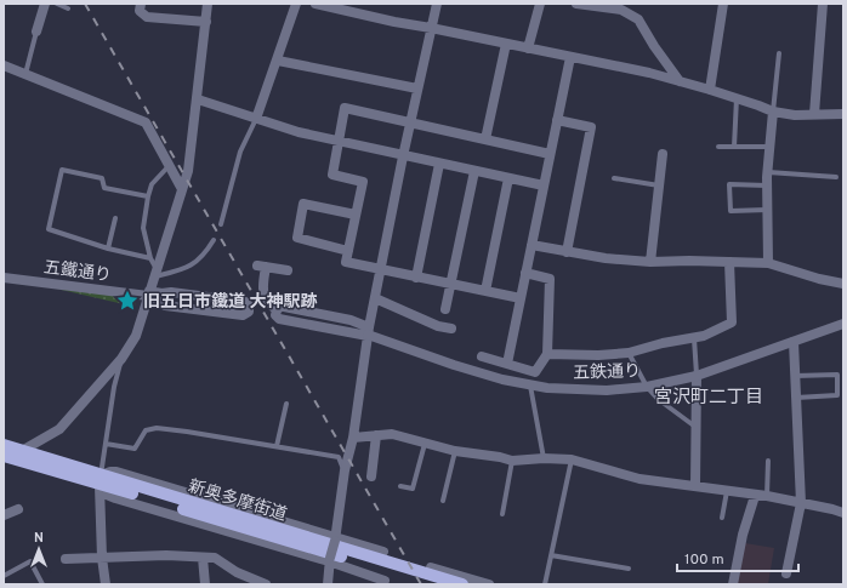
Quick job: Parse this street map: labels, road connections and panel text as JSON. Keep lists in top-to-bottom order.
{
  "streets": {
    "main road": ["新奥多摩街道"],
    "street": ["五鐵通り", "五鉄通り"]
  },
  "districts": ["宮沢町二丁目"],
  "places": {
    "place": ["旧五日市鐵道 大神駅跡"]
  },
  "scale_bar": "100 m",
  "north": "top"
}
